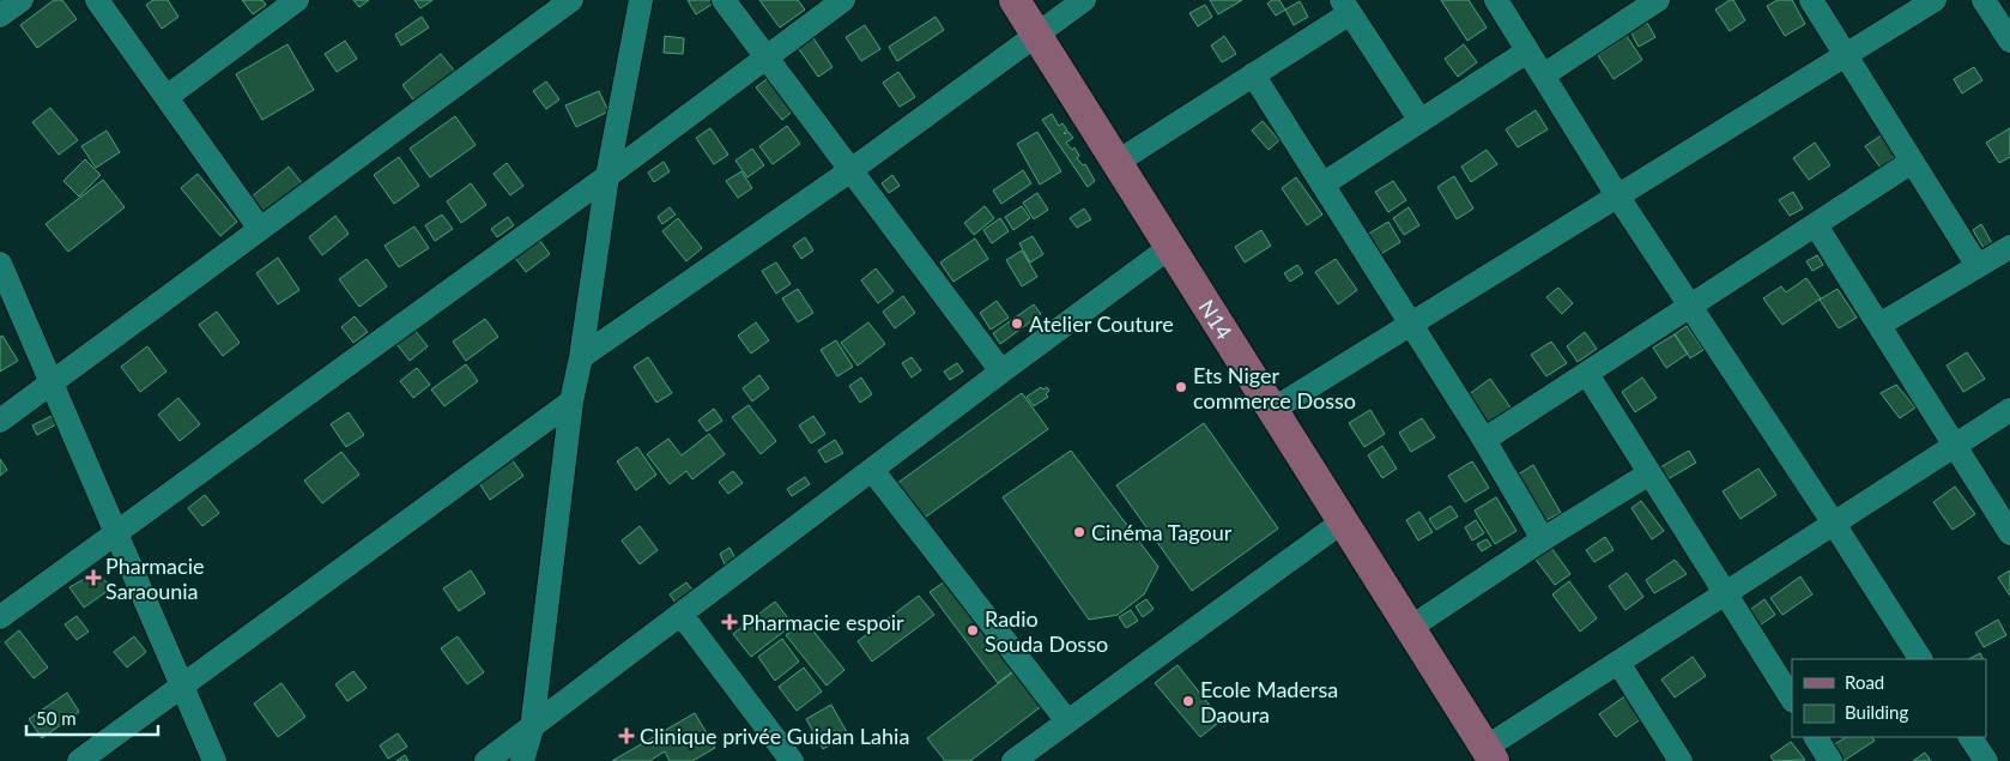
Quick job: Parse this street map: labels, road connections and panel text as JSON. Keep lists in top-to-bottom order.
{
  "streets": {
    "main road": ["N14"]
  },
  "places": {
    "other": [
      "Atelier Couture",
      "Ets Niger commerce Dosso",
      "Cinéma Tagour",
      "Radio Souda Dosso",
      "Ecole Madersa Daoura"
    ],
    "health": ["Pharmacie Saraounia", "Pharmacie espoir", "Clinique privée Guidan Lahia"]
  },
  "legend": ["Road", "Building"],
  "scale_bar": "50 m"
}
